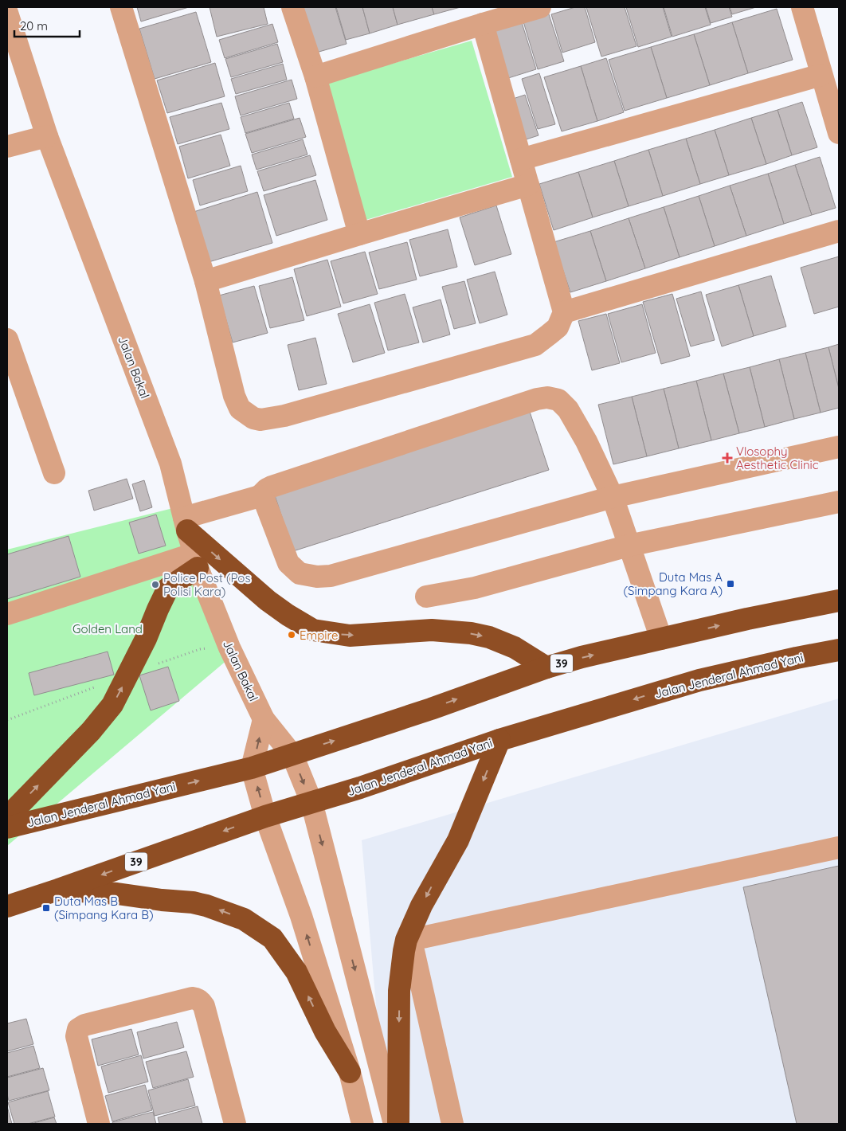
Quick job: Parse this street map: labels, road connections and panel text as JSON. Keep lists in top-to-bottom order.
{
  "streets": {
    "highway": ["39", "Jalan Jenderal Ahmad Yani"],
    "street": ["Jalan Bakal"]
  },
  "crossings": [
    ["Jalan Bakal", "Jalan Jenderal Ahmad Yani"]
  ],
  "parks": ["Golden Land"],
  "places": {
    "health": ["Vlosophy Aesthetic Clinic"],
    "transit": ["Duta Mas A (Simpang Kara A)", "Duta Mas B (Simpang Kara B)"],
    "other": ["Police Post (Pos Polisi Kara)", "Empire"]
  },
  "scale_bar": "20 m"
}
